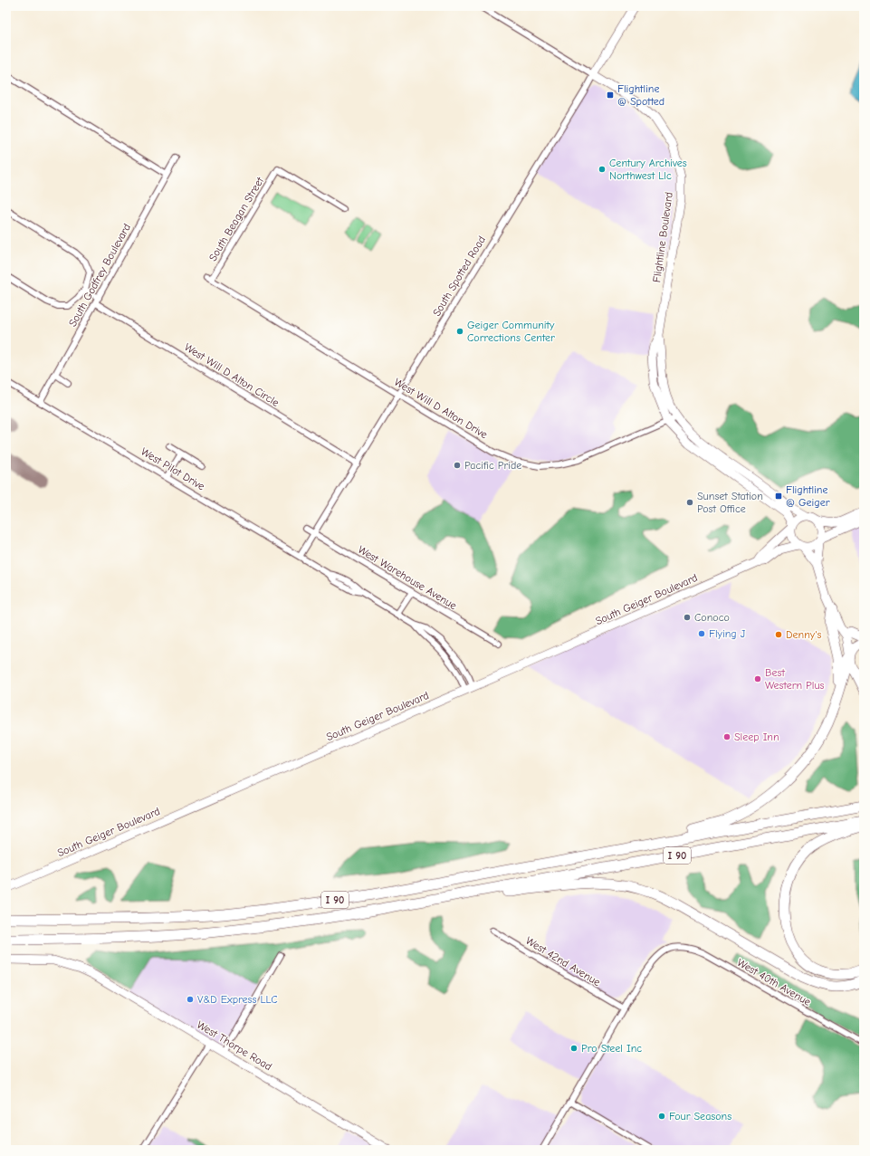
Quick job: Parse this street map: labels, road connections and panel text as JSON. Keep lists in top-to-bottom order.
{
  "streets": {
    "highway": ["I 90"],
    "street": [
      "South Beagan Street",
      "Flightline Boulevard",
      "South Godfrey Boulevard",
      "South Spotted Road",
      "West Will D Alton Circle",
      "West Will D Alton Drive",
      "West Pilot Drive",
      "West Warehouse Avenue",
      "South Geiger Boulevard",
      "West 42nd Avenue",
      "West 40th Avenue",
      "West Thorpe Road"
    ]
  },
  "crossings": [
    ["South Beagan Street", "West Will D Alton Drive"],
    ["Flightline Boulevard", "South Spotted Road"],
    ["Flightline Boulevard", "West Will D Alton Drive"],
    ["Flightline Boulevard", "South Geiger Boulevard"],
    ["South Godfrey Boulevard", "West Will D Alton Circle"],
    ["South Godfrey Boulevard", "West Pilot Drive"],
    ["South Spotted Road", "West Will D Alton Circle"],
    ["South Spotted Road", "West Will D Alton Drive"],
    ["South Spotted Road", "West Pilot Drive"],
    ["South Spotted Road", "West Warehouse Avenue"],
    ["West Pilot Drive", "South Geiger Boulevard"],
    ["West 42nd Avenue", "West 40th Avenue"]
  ],
  "places": {
    "transit": ["Flightline @ Spotted", "Flightline @ Geiger"],
    "other": [
      "Century Archives Northwest Llc",
      "Geiger Community Corrections Center",
      "Pacific Pride",
      "Sunset Station Post Office",
      "Conoco",
      "Flying J",
      "Denny's",
      "Best Western Plus",
      "Sleep Inn",
      "V&D Express LLC",
      "Pro Steel Inc",
      "Four Seasons"
    ]
  }
}
